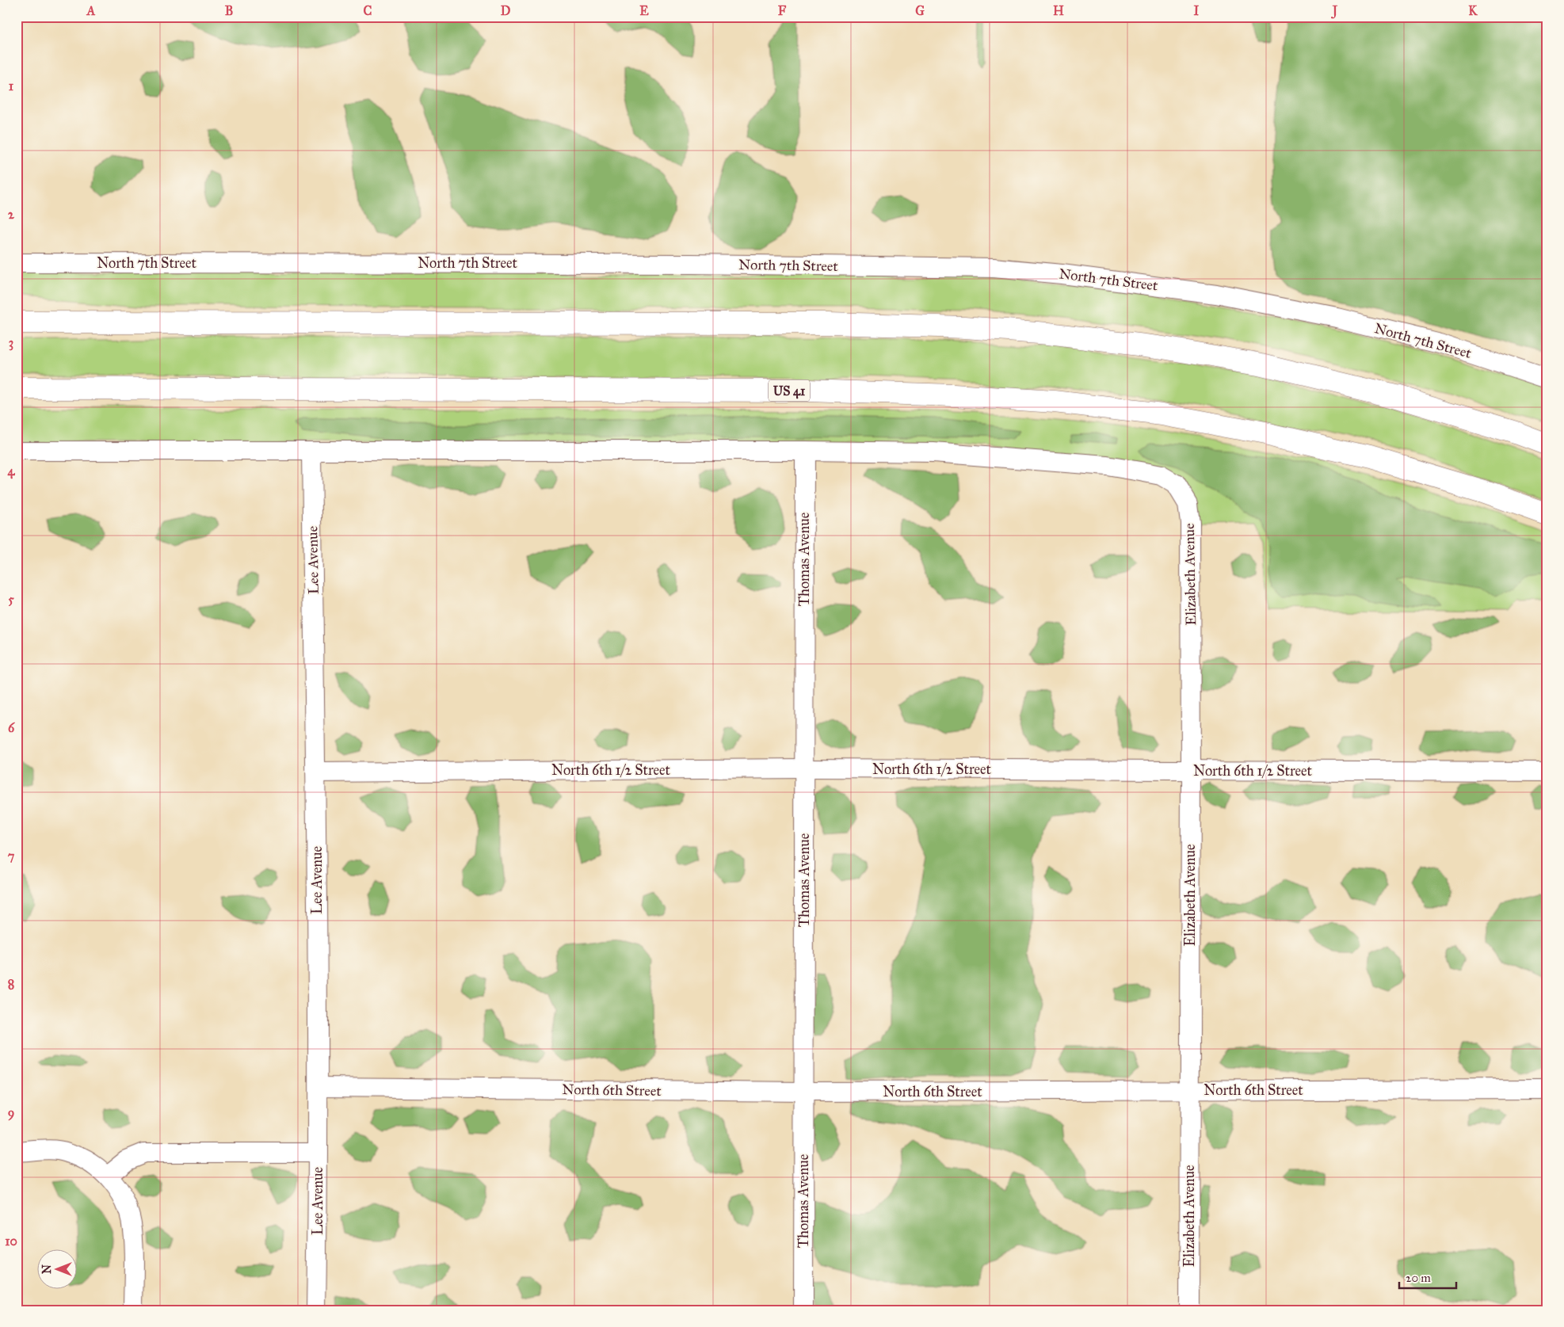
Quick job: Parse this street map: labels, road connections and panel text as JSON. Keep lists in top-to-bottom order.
{
  "streets": {
    "main road": ["US 41"],
    "street": [
      "North 7th Street",
      "Thomas Avenue",
      "Lee Avenue",
      "Elizabeth Avenue",
      "North 6th 1/2 Street",
      "North 6th Street"
    ]
  },
  "crossings": [
    ["Thomas Avenue", "Elizabeth Avenue"],
    ["Thomas Avenue", "North 6th 1/2 Street"],
    ["Thomas Avenue", "North 6th Street"],
    ["Lee Avenue", "North 6th 1/2 Street"],
    ["Lee Avenue", "North 6th Street"],
    ["Elizabeth Avenue", "North 6th 1/2 Street"],
    ["Elizabeth Avenue", "North 6th Street"]
  ],
  "scale_bar": "20 m",
  "north": "left",
  "grid": {
    "columns": [
      "A",
      "B",
      "C",
      "D",
      "E",
      "F",
      "G",
      "H",
      "I",
      "J",
      "K"
    ],
    "rows": [
      "1",
      "2",
      "3",
      "4",
      "5",
      "6",
      "7",
      "8",
      "9",
      "10"
    ]
  }
}
